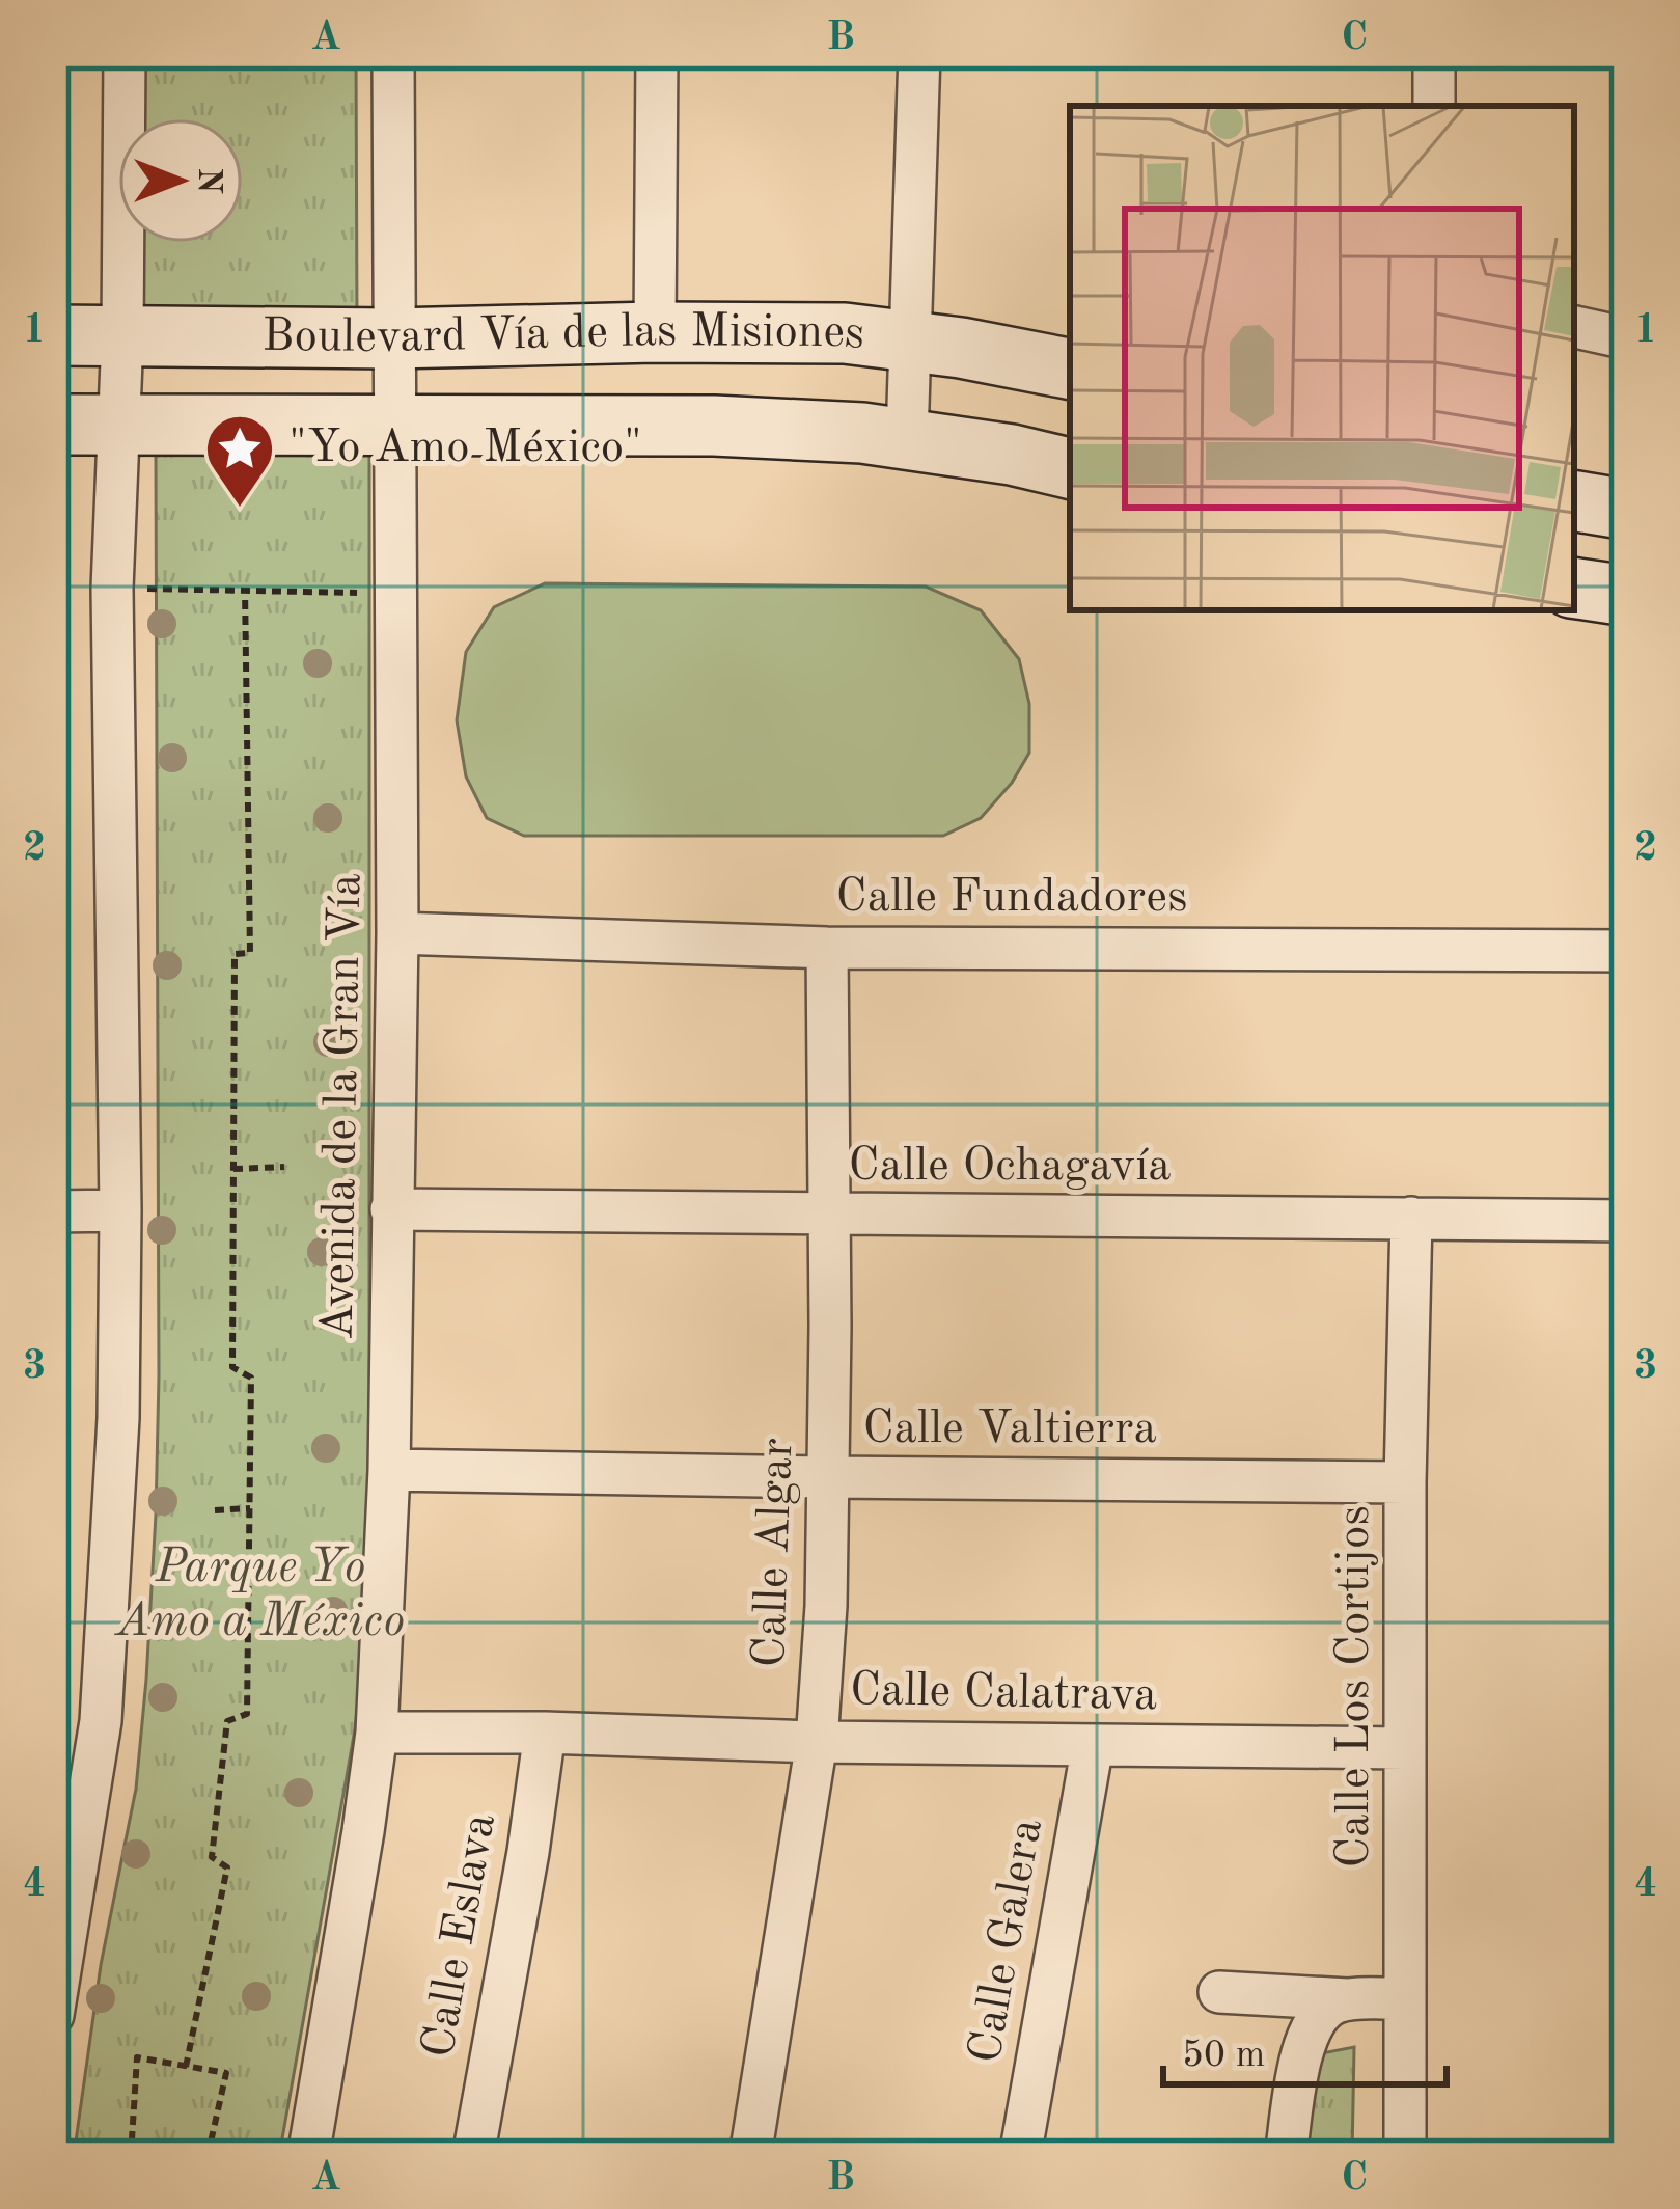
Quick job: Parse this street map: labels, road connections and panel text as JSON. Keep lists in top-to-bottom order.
{
  "streets": {
    "street": [
      "Boulevard Vía de las Misiones",
      "Calle Fundadores",
      "Avenida de la Gran Vía",
      "Calle Ochagavía",
      "Calle Valtierra",
      "Calle Algar",
      "Calle Los Cortijos",
      "Calle Calatrava",
      "Calle Eslava",
      "Calle Galera"
    ]
  },
  "crossings": [
    ["Boulevard Vía de las Misiones", "Avenida de la Gran Vía"],
    ["Calle Fundadores", "Avenida de la Gran Vía"],
    ["Calle Fundadores", "Calle Algar"],
    ["Avenida de la Gran Vía", "Calle Ochagavía"],
    ["Avenida de la Gran Vía", "Calle Valtierra"],
    ["Avenida de la Gran Vía", "Calle Calatrava"],
    ["Calle Ochagavía", "Calle Algar"],
    ["Calle Ochagavía", "Calle Los Cortijos"],
    ["Calle Valtierra", "Calle Algar"],
    ["Calle Valtierra", "Calle Los Cortijos"],
    ["Calle Algar", "Calle Calatrava"],
    ["Calle Los Cortijos", "Calle Calatrava"],
    ["Calle Calatrava", "Calle Eslava"],
    ["Calle Calatrava", "Calle Galera"]
  ],
  "parks": ["Parque Yo Amo a México"],
  "places": {
    "place": ["\"Yo Amo México\""]
  },
  "scale_bar": "50 m",
  "north": "right",
  "grid": {
    "columns": ["A", "B", "C"],
    "rows": [
      "1",
      "2",
      "3",
      "4"
    ]
  }
}
